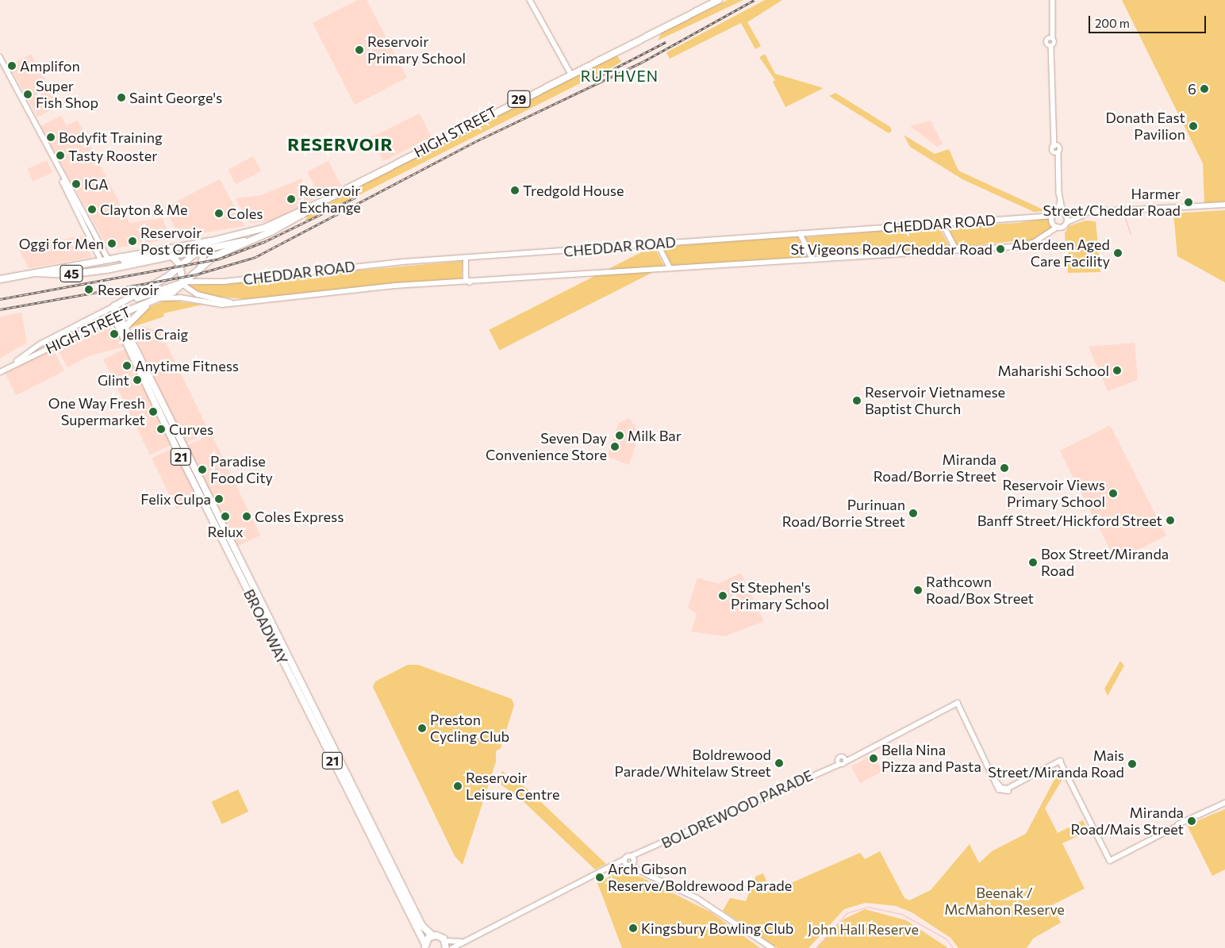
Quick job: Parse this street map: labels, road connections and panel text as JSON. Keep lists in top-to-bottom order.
{
  "streets": {
    "main road": [
      "29",
      "HIGH STREET",
      "CHEDDAR ROAD",
      "45",
      "21",
      "BROADWAY"
    ],
    "street": ["BOLDREWOOD PARADE"]
  },
  "crossings": [
    ["HIGH STREET", "CHEDDAR ROAD"],
    ["HIGH STREET", "45"],
    ["HIGH STREET", "BROADWAY"],
    ["21", "BROADWAY"]
  ],
  "districts": ["RUTHVEN", "RESERVOIR"],
  "parks": ["Beenak / McMahon Reserve", "John Hall Reserve"],
  "places": [
    "Reservoir Primary School",
    "Amplifon",
    "6",
    "Super Fish Shop",
    "Saint George's",
    "Donath East Pavilion",
    "Bodyfit Training",
    "Tasty Rooster",
    "IGA",
    "Tredgold House",
    "Reservoir Exchange",
    "Harmer Street/Cheddar Road",
    "Clayton & Me",
    "Coles",
    "Reservoir Post Office",
    "Oggi for Men",
    "St Vigeons Road/Cheddar Road",
    "Aberdeen Aged Care Facility",
    "Reservoir",
    "Jellis Craig",
    "Anytime Fitness",
    "Maharishi School",
    "Glint",
    "Reservoir Vietnamese Baptist Church",
    "One Way Fresh Supermarket",
    "Curves",
    "Milk Bar",
    "Seven Day Convenience Store",
    "Miranda Road/Borrie Street",
    "Paradise Food City",
    "Reservoir Views Primary School",
    "Felix Culpa",
    "Purinuan Road/Borrie Street",
    "Relux",
    "Coles Express",
    "Banff Street/Hickford Street",
    "Box Street/Miranda Road",
    "Rathcown Road/Box Street",
    "St Stephen's Primary School",
    "Preston Cycling Club",
    "Bella Nina Pizza and Pasta",
    "Boldrewood Parade/Whitelaw Street",
    "Mais Street/Miranda Road",
    "Reservoir Leisure Centre",
    "Miranda Road/Mais Street",
    "Arch Gibson Reserve/Boldrewood Parade",
    "Kingsbury Bowling Club"
  ],
  "scale_bar": "200 m"
}
